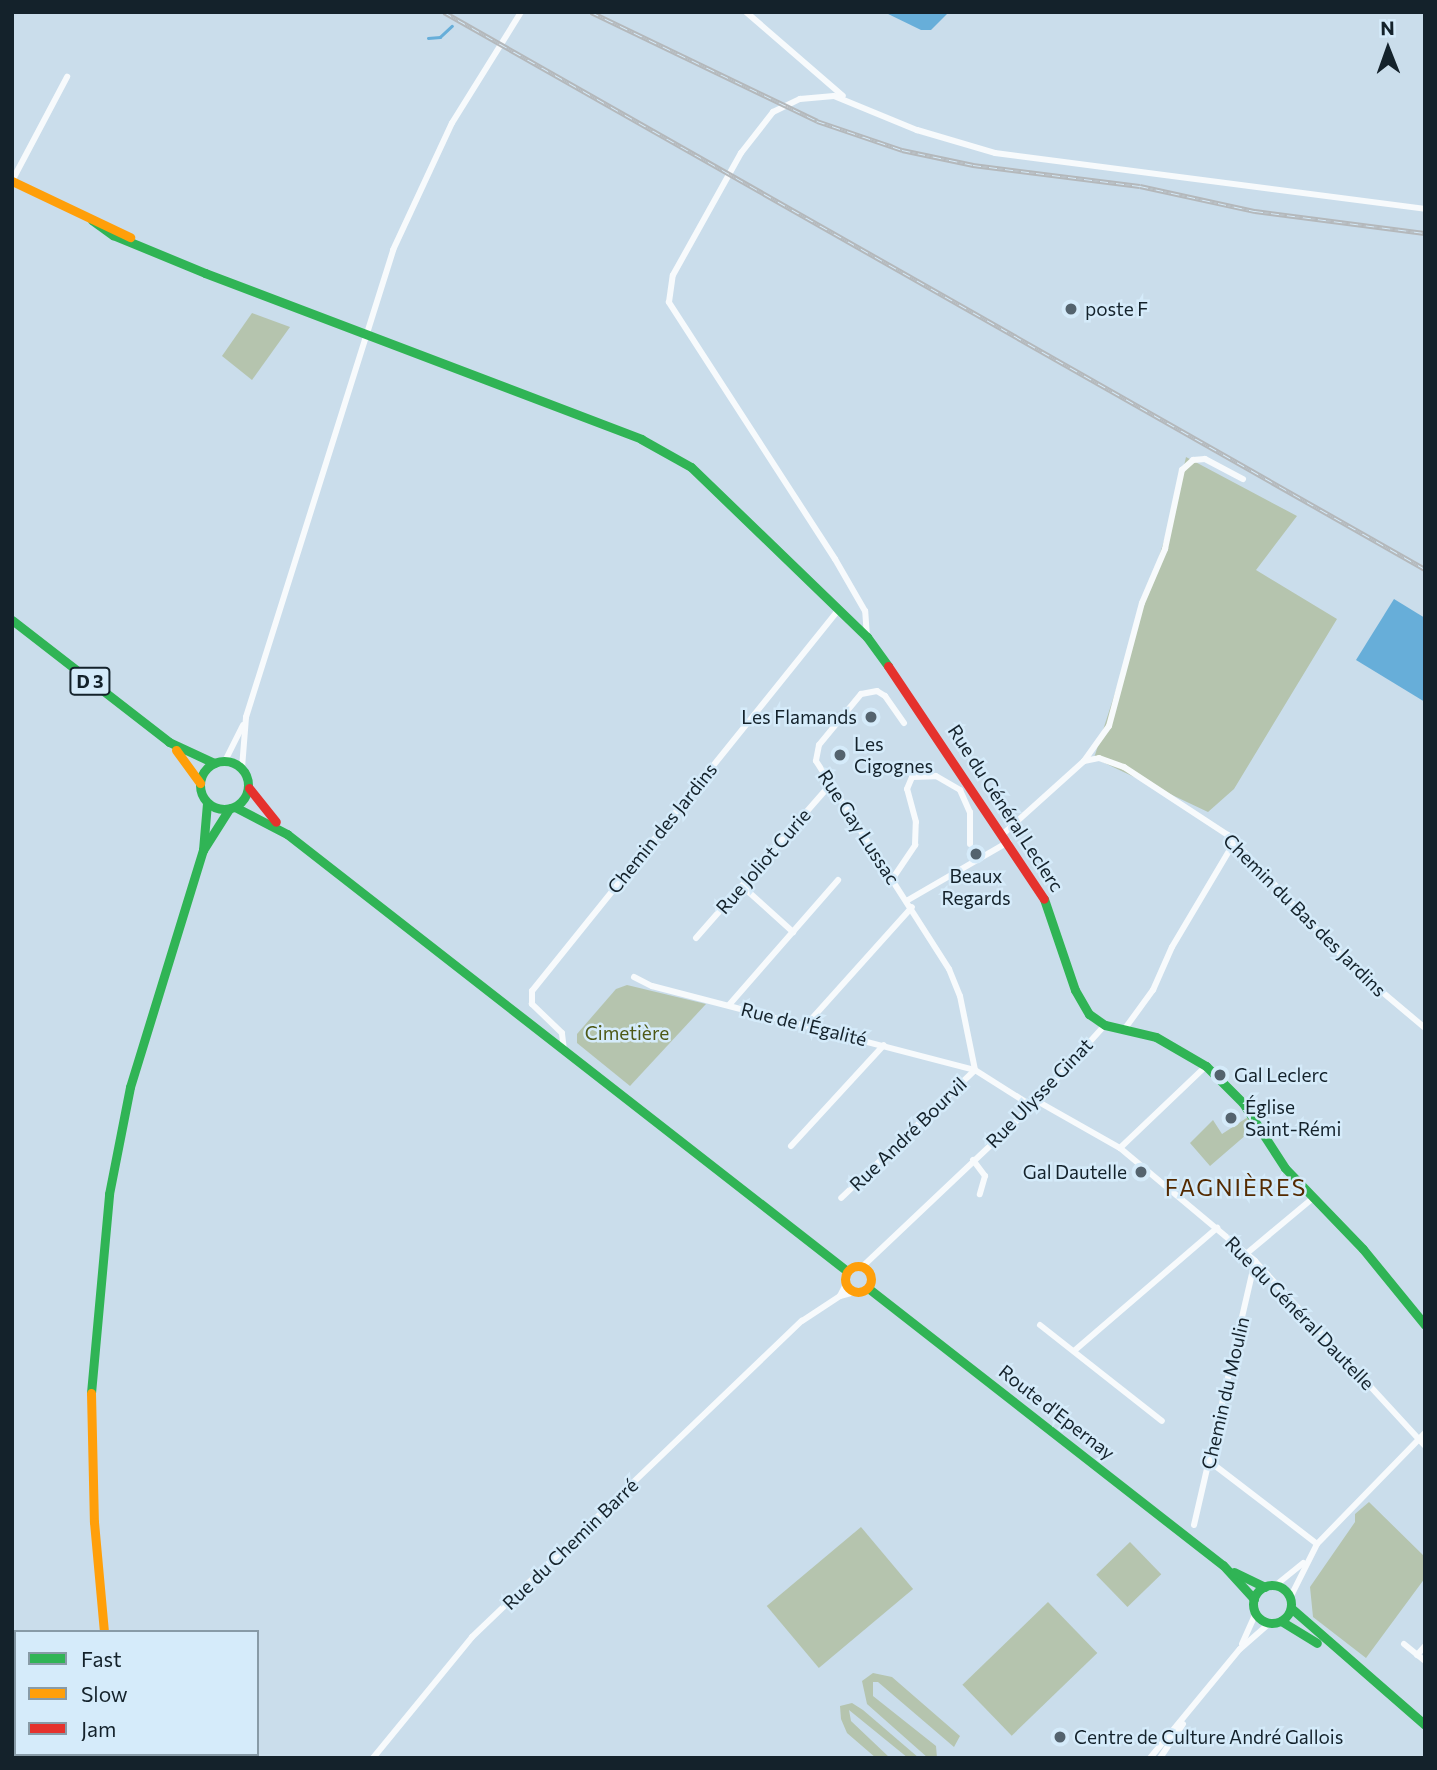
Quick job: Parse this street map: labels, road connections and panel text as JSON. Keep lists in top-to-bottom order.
{
  "streets": {
    "main road": ["D 3", "Rue du Général Leclerc", "Route d'Epernay"],
    "street": [
      "Rue Gay Lussac",
      "Chemin des Jardins",
      "Rue Joliot Curie",
      "Chemin du Bas des Jardins",
      "Rue de l'Égalité",
      "Rue Ulysse Ginat",
      "Rue André Bourvil",
      "Rue du Général Dautelle",
      "Chemin du Moulin",
      "Rue du Chemin Barré"
    ]
  },
  "crossings": [
    ["Rue du Général Leclerc", "Chemin des Jardins"],
    ["Rue du Général Leclerc", "Rue Ulysse Ginat"],
    ["Rue Gay Lussac", "Rue Joliot Curie"],
    ["Rue de l'Égalité", "Rue André Bourvil"],
    ["Rue de l'Égalité", "Rue du Général Dautelle"],
    ["Rue Ulysse Ginat", "Rue du Général Dautelle"],
    ["Rue Ulysse Ginat", "Route d'Epernay"],
    ["Rue André Bourvil", "Rue du Général Dautelle"],
    ["Rue du Général Dautelle", "Chemin du Moulin"]
  ],
  "districts": ["FAGNIÈRES"],
  "parks": ["Cimetière"],
  "places": [
    "poste F",
    "Les Flamands",
    "Les Cigognes",
    "Beaux Regards",
    "Gal Leclerc",
    "Église Saint-Rémi",
    "Gal Dautelle",
    "Centre de Culture André Gallois"
  ],
  "legend": ["Fast", "Slow", "Jam"],
  "north": "top"
}
